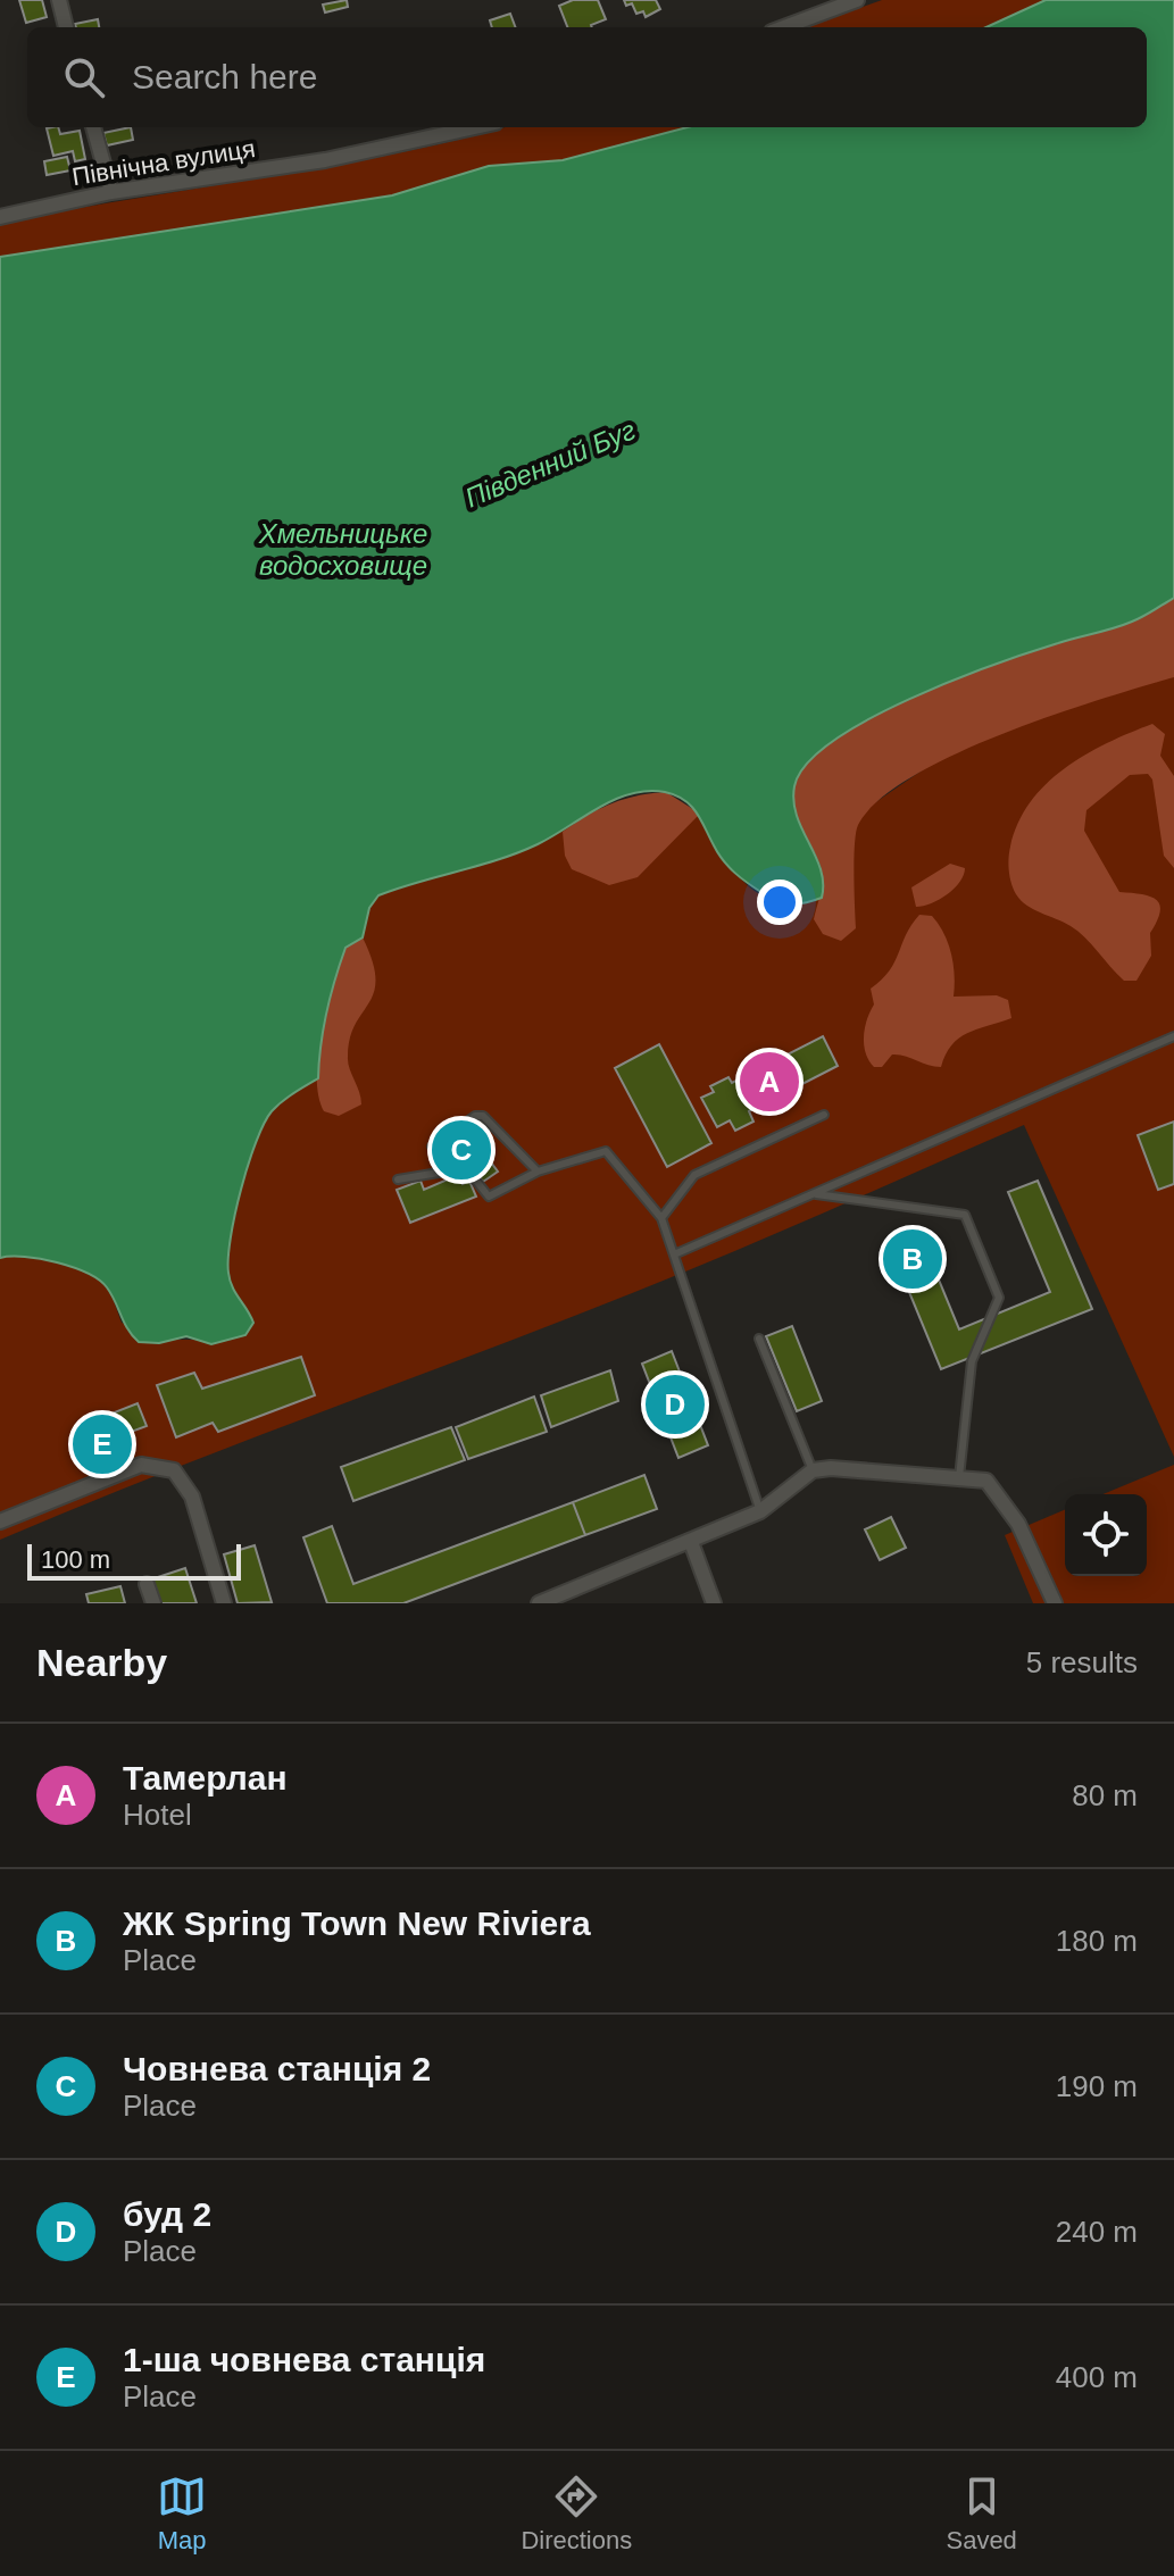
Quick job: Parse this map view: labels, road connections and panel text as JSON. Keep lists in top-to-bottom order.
{
  "streets": {
    "street": ["Північна вулиця"]
  },
  "water": ["Південний Буг", "Хмельницьке водосховище"],
  "scale_bar": "100 m",
  "page": {
    "search": "Search here",
    "pins": [
      "A",
      "C",
      "B",
      "D",
      "E"
    ],
    "scale": "100 m",
    "heading": ["Nearby", "5 results"],
    "list": [
      {
        "mark": "A",
        "name": "Тамерлан",
        "note": "Hotel",
        "value": "80 m"
      },
      {
        "mark": "B",
        "name": "ЖК Spring Town New Riviera",
        "note": "Place",
        "value": "180 m"
      },
      {
        "mark": "C",
        "name": "Човнева станція 2",
        "note": "Place",
        "value": "190 m"
      },
      {
        "mark": "D",
        "name": "буд 2",
        "note": "Place",
        "value": "240 m"
      },
      {
        "mark": "E",
        "name": "1-ша човнева станція",
        "note": "Place",
        "value": "400 m"
      }
    ],
    "nav": ["Map", "Directions", "Saved"]
  }
}
